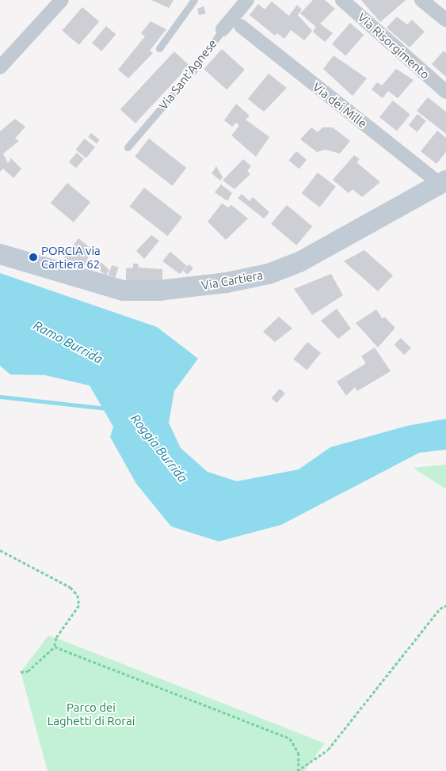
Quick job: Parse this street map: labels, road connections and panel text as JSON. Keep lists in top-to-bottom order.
{
  "streets": {
    "main road": ["Via Cartiera"],
    "street": ["Via Risorgimento", "Via Sant'Agnese", "Via dei Mille"]
  },
  "crossings": [
    ["Via dei Mille", "Via Cartiera"]
  ],
  "water": ["Ramo Burrida", "Roggia Burrida"],
  "parks": ["Parco dei Laghetti di Rorai"],
  "places": ["PORCIA via Cartiera 62"]
}
